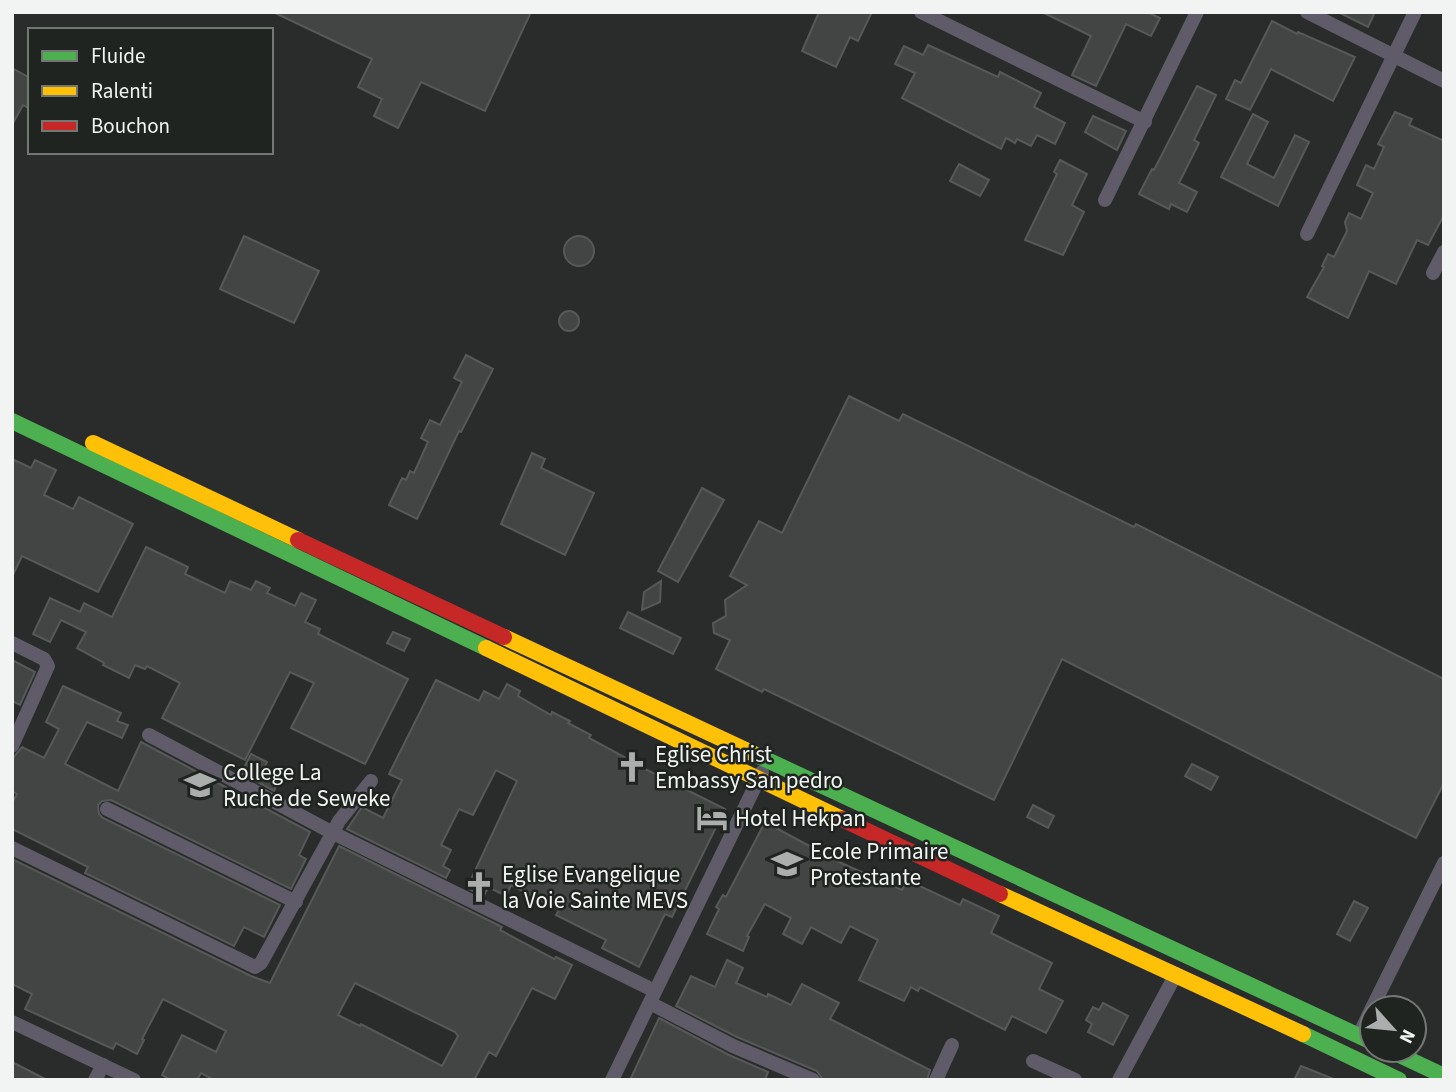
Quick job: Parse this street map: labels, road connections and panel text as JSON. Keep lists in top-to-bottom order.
{
  "places": {
    "church": ["Eglise Christ Embassy San pedro", "Eglise Evangelique la Voie Sainte MEVS"],
    "school or university": ["College La Ruche de Seweke", "Ecole Primaire Protestante"],
    "hotel": ["Hotel Hekpan"]
  },
  "legend": ["Fluide", "Ralenti", "Bouchon"],
  "north": "bottom right"
}
